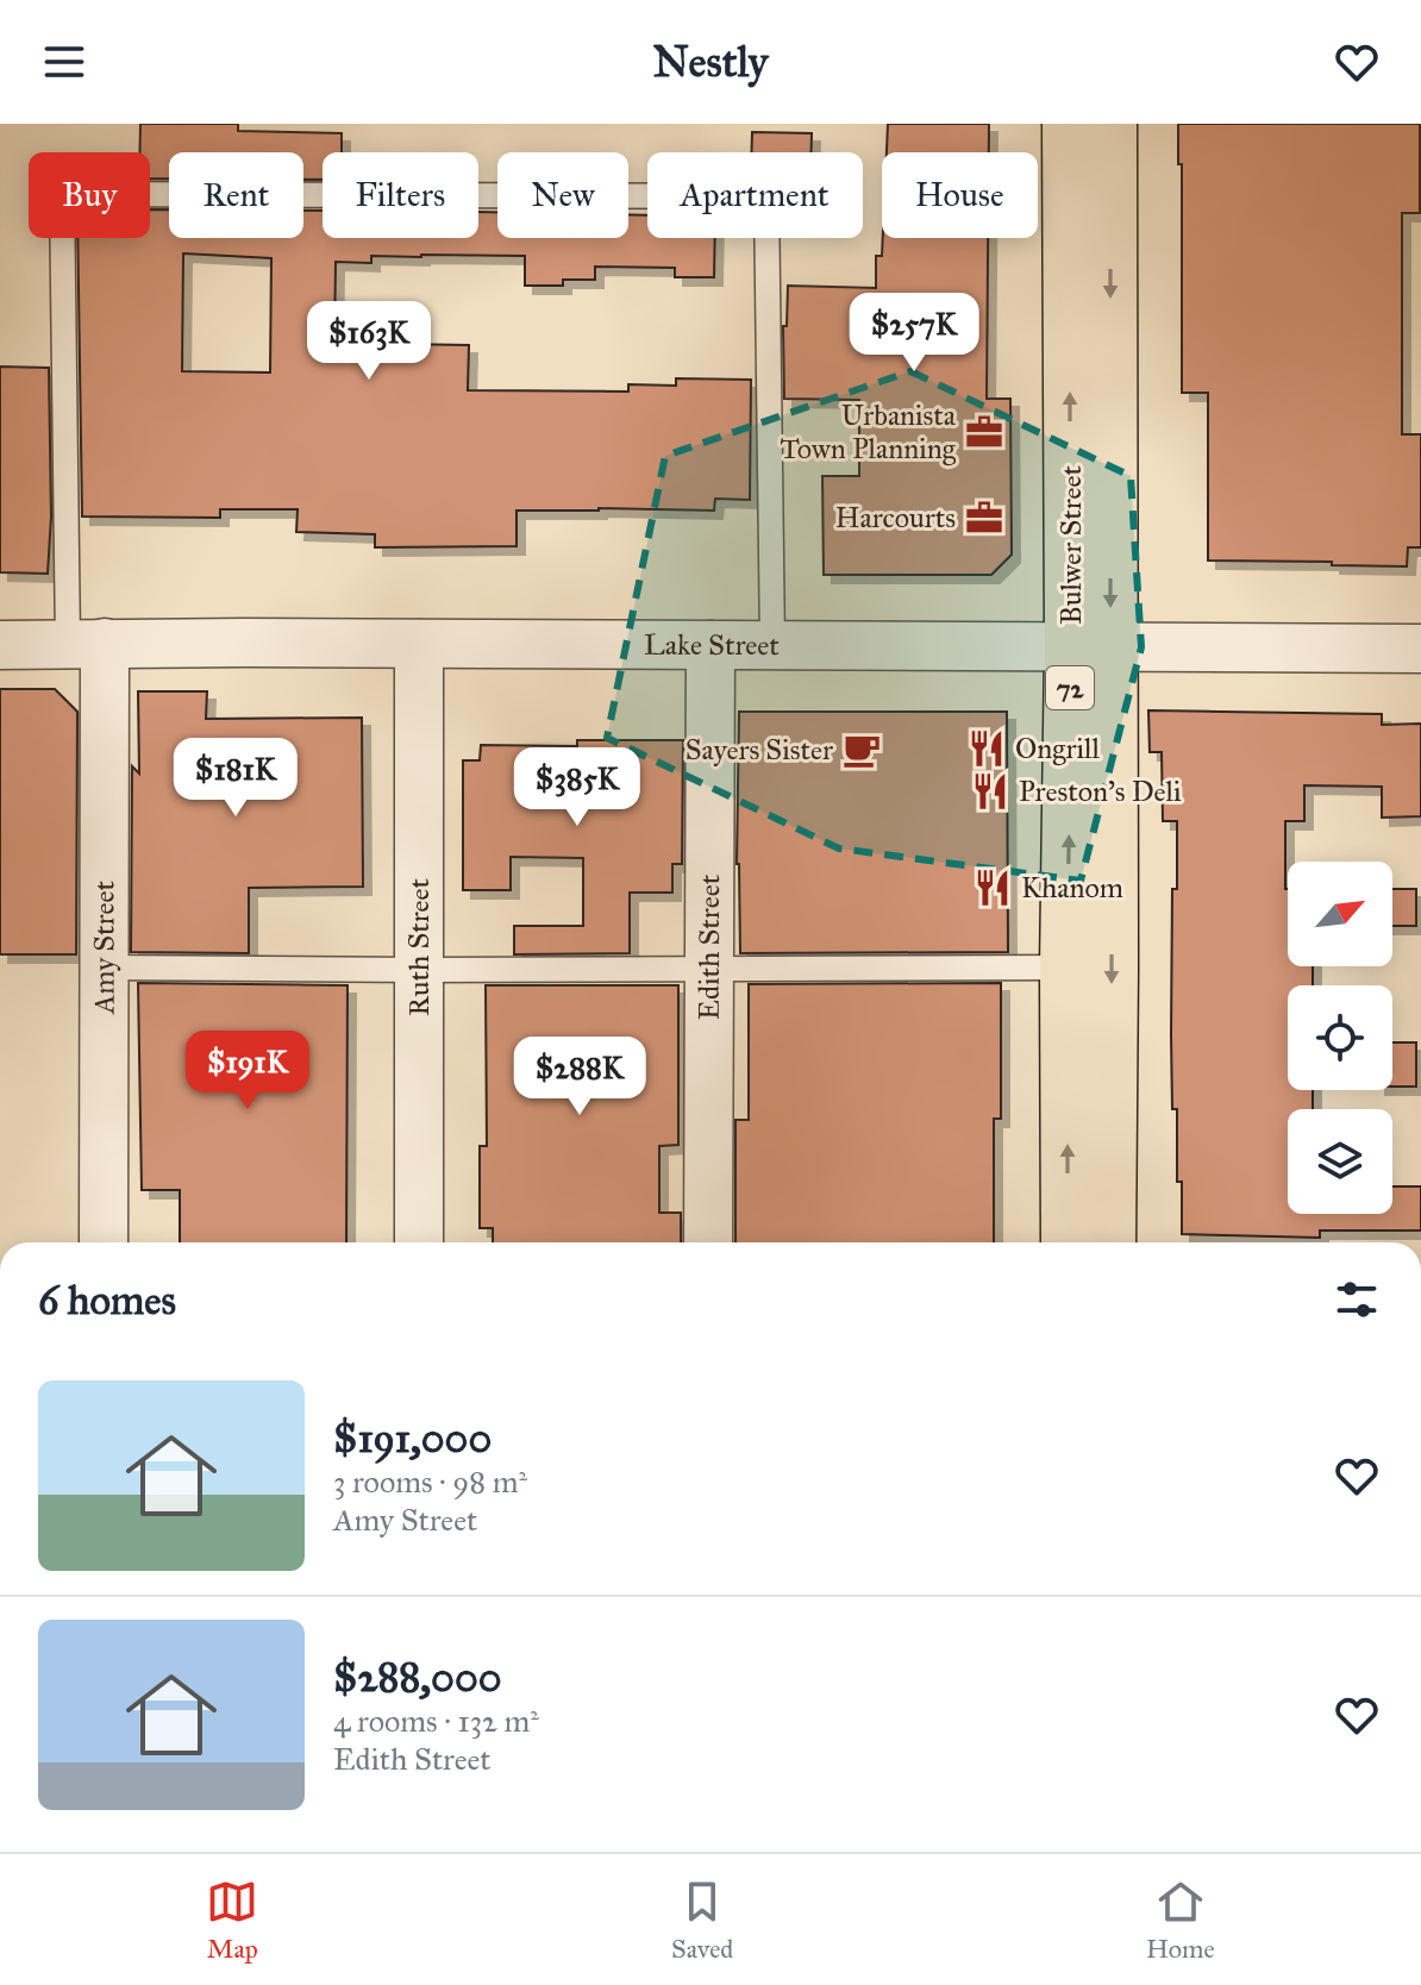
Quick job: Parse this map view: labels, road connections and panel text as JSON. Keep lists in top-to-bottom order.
{
  "streets": {
    "main road": ["Bulwer Street", "72"],
    "street": [
      "Lake Street",
      "Amy Street",
      "Ruth Street",
      "Edith Street"
    ]
  },
  "crossings": [
    ["Bulwer Street", "Lake Street"],
    ["Lake Street", "Amy Street"],
    ["Lake Street", "Ruth Street"],
    ["Lake Street", "Edith Street"]
  ],
  "places": {
    "office": ["Urbanista Town Planning", "Harcourts"],
    "restaurant": ["Ongrill", "Preston's Deli", "Khanom"],
    "cafe": ["Sayers Sister"]
  },
  "north": "top right",
  "page": {
    "header": "Nestly",
    "chip": [
      "Buy",
      "Rent",
      "Filters",
      "New",
      "Apartment",
      "House"
    ],
    "price": [
      "$257K",
      "$163K",
      "$181K",
      "$385K",
      "$191K",
      "$288K"
    ],
    "heading": "6 homes",
    "list": [
      {
        "name": "$191,000",
        "note": "3 rooms · 98 m² · Amy Street"
      },
      {
        "name": "$288,000",
        "note": "4 rooms · 132 m² · Edith Street"
      }
    ],
    "tabs": ["Map", "Saved", "Home"]
  }
}
